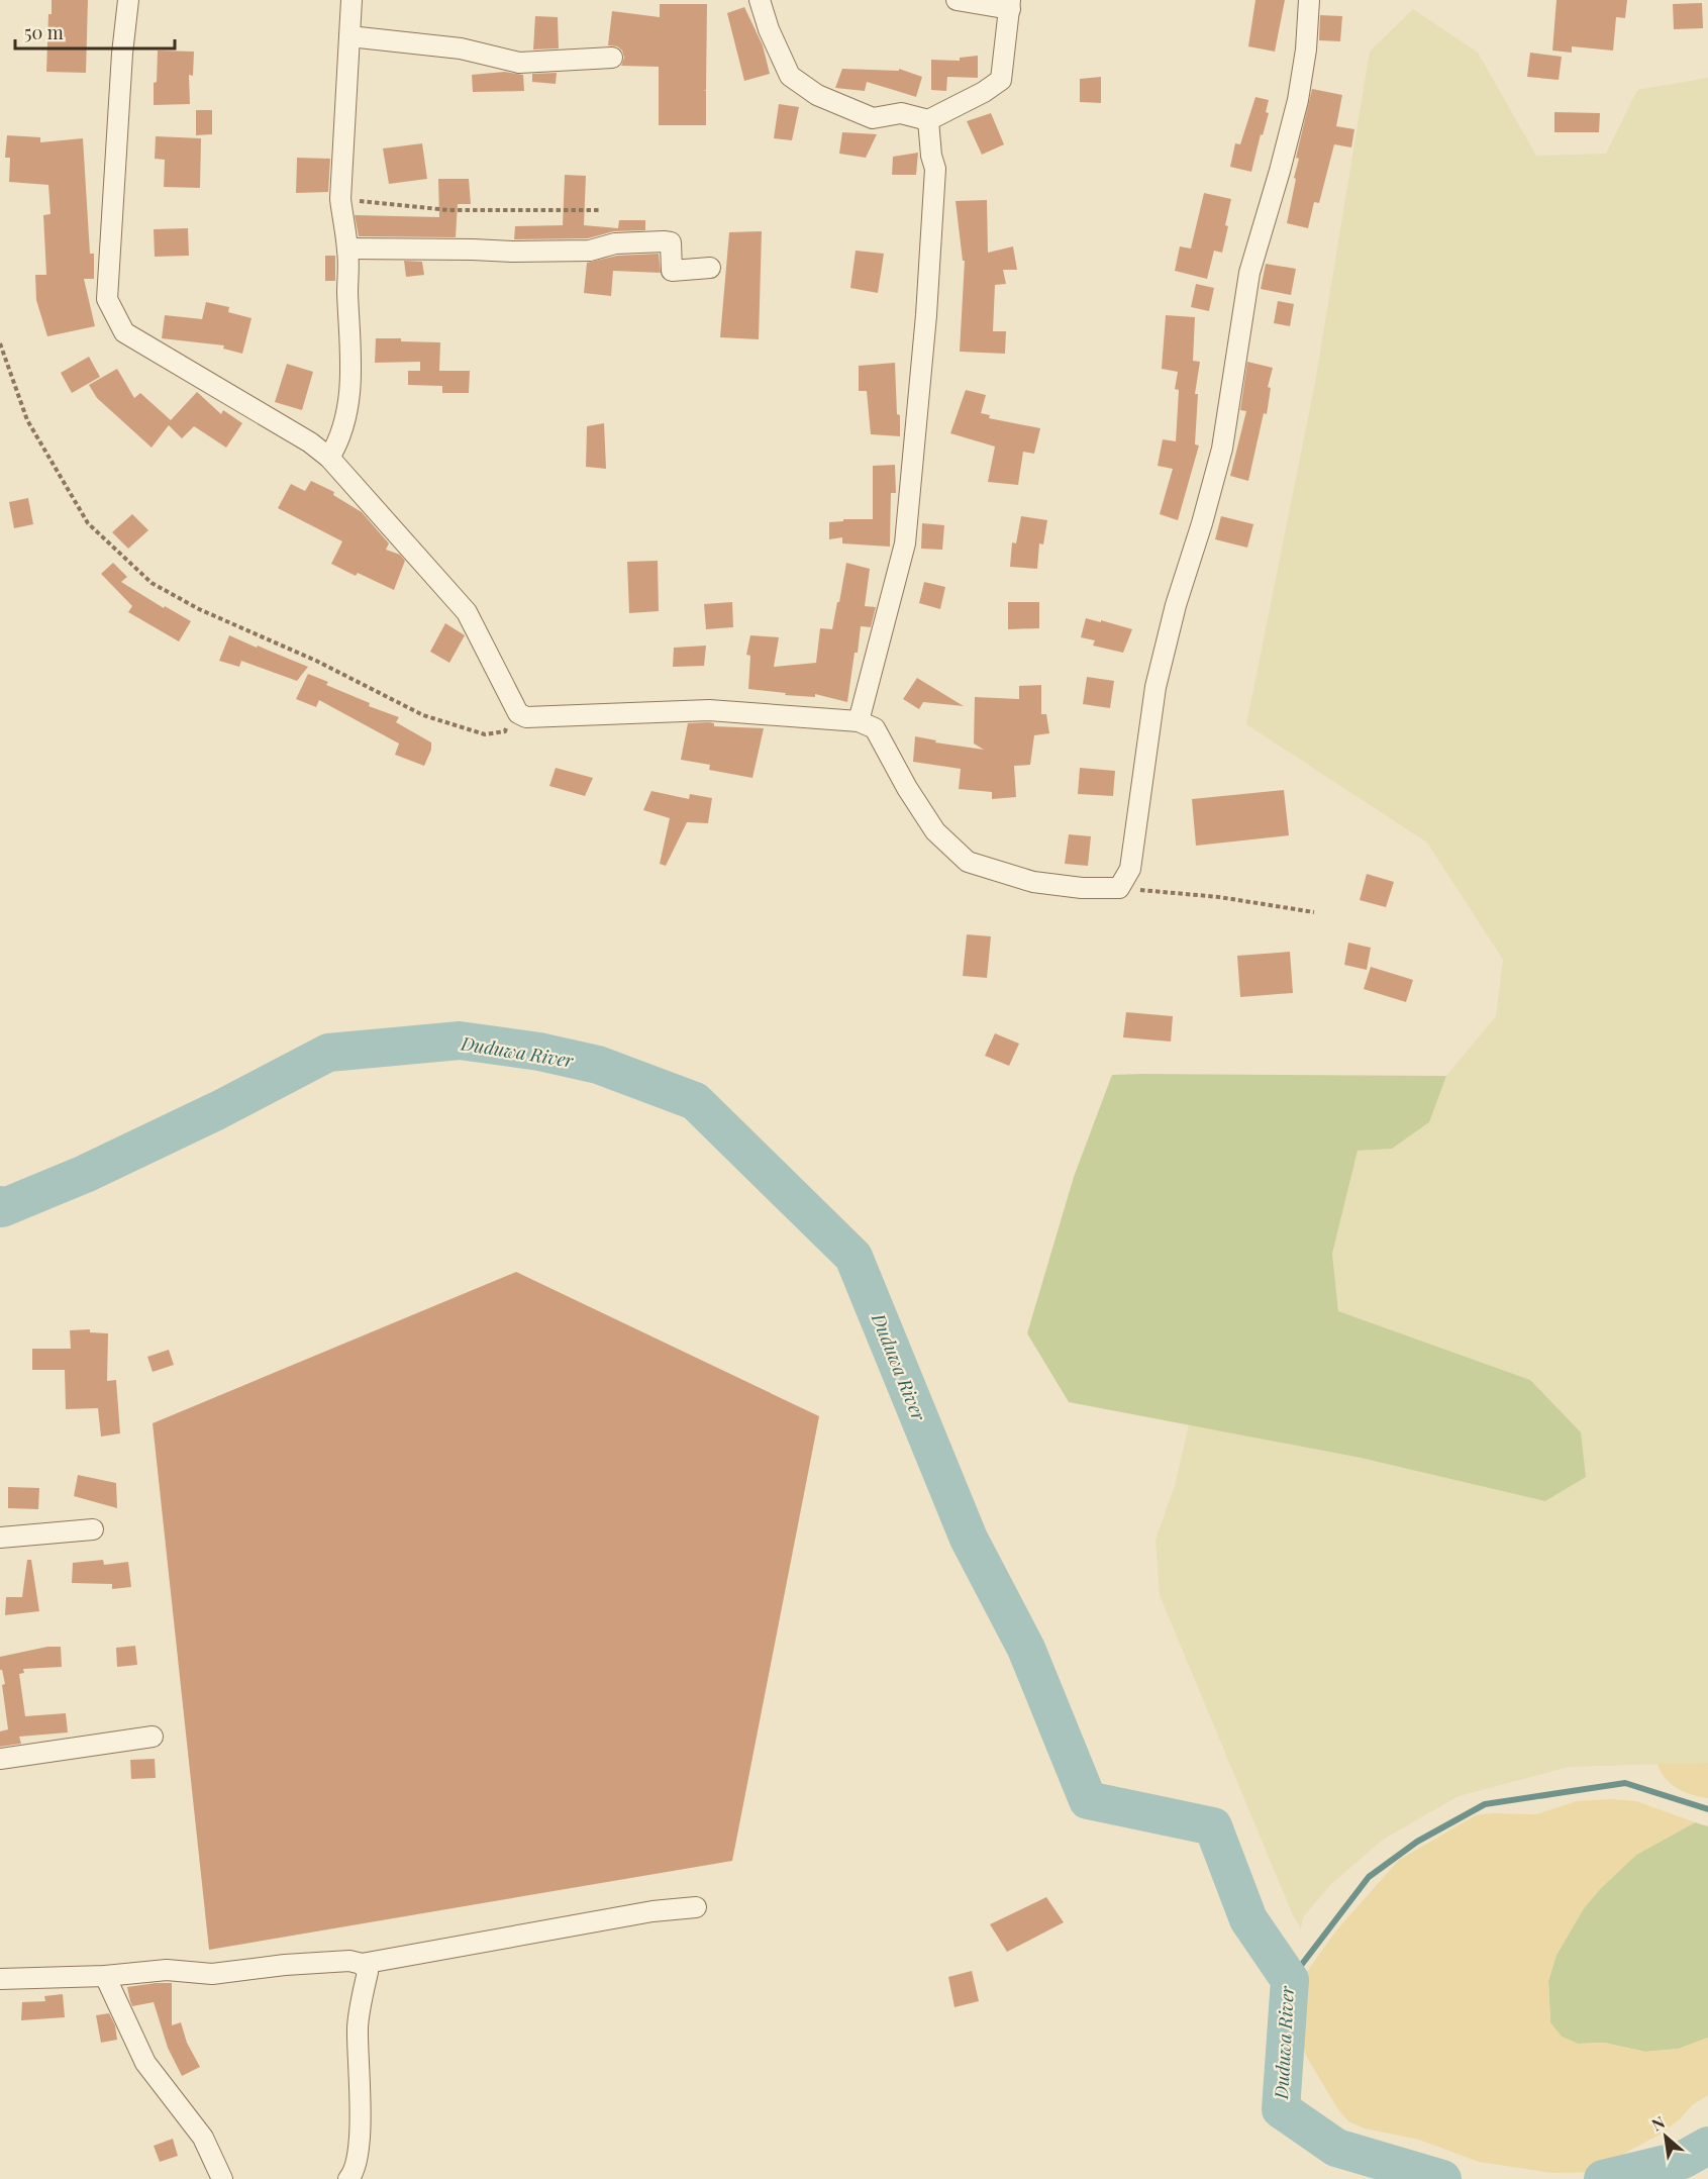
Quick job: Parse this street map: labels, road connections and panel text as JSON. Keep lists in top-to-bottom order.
{
  "water": ["Duduwa River"],
  "scale_bar": "50 m",
  "north": "top left"
}
